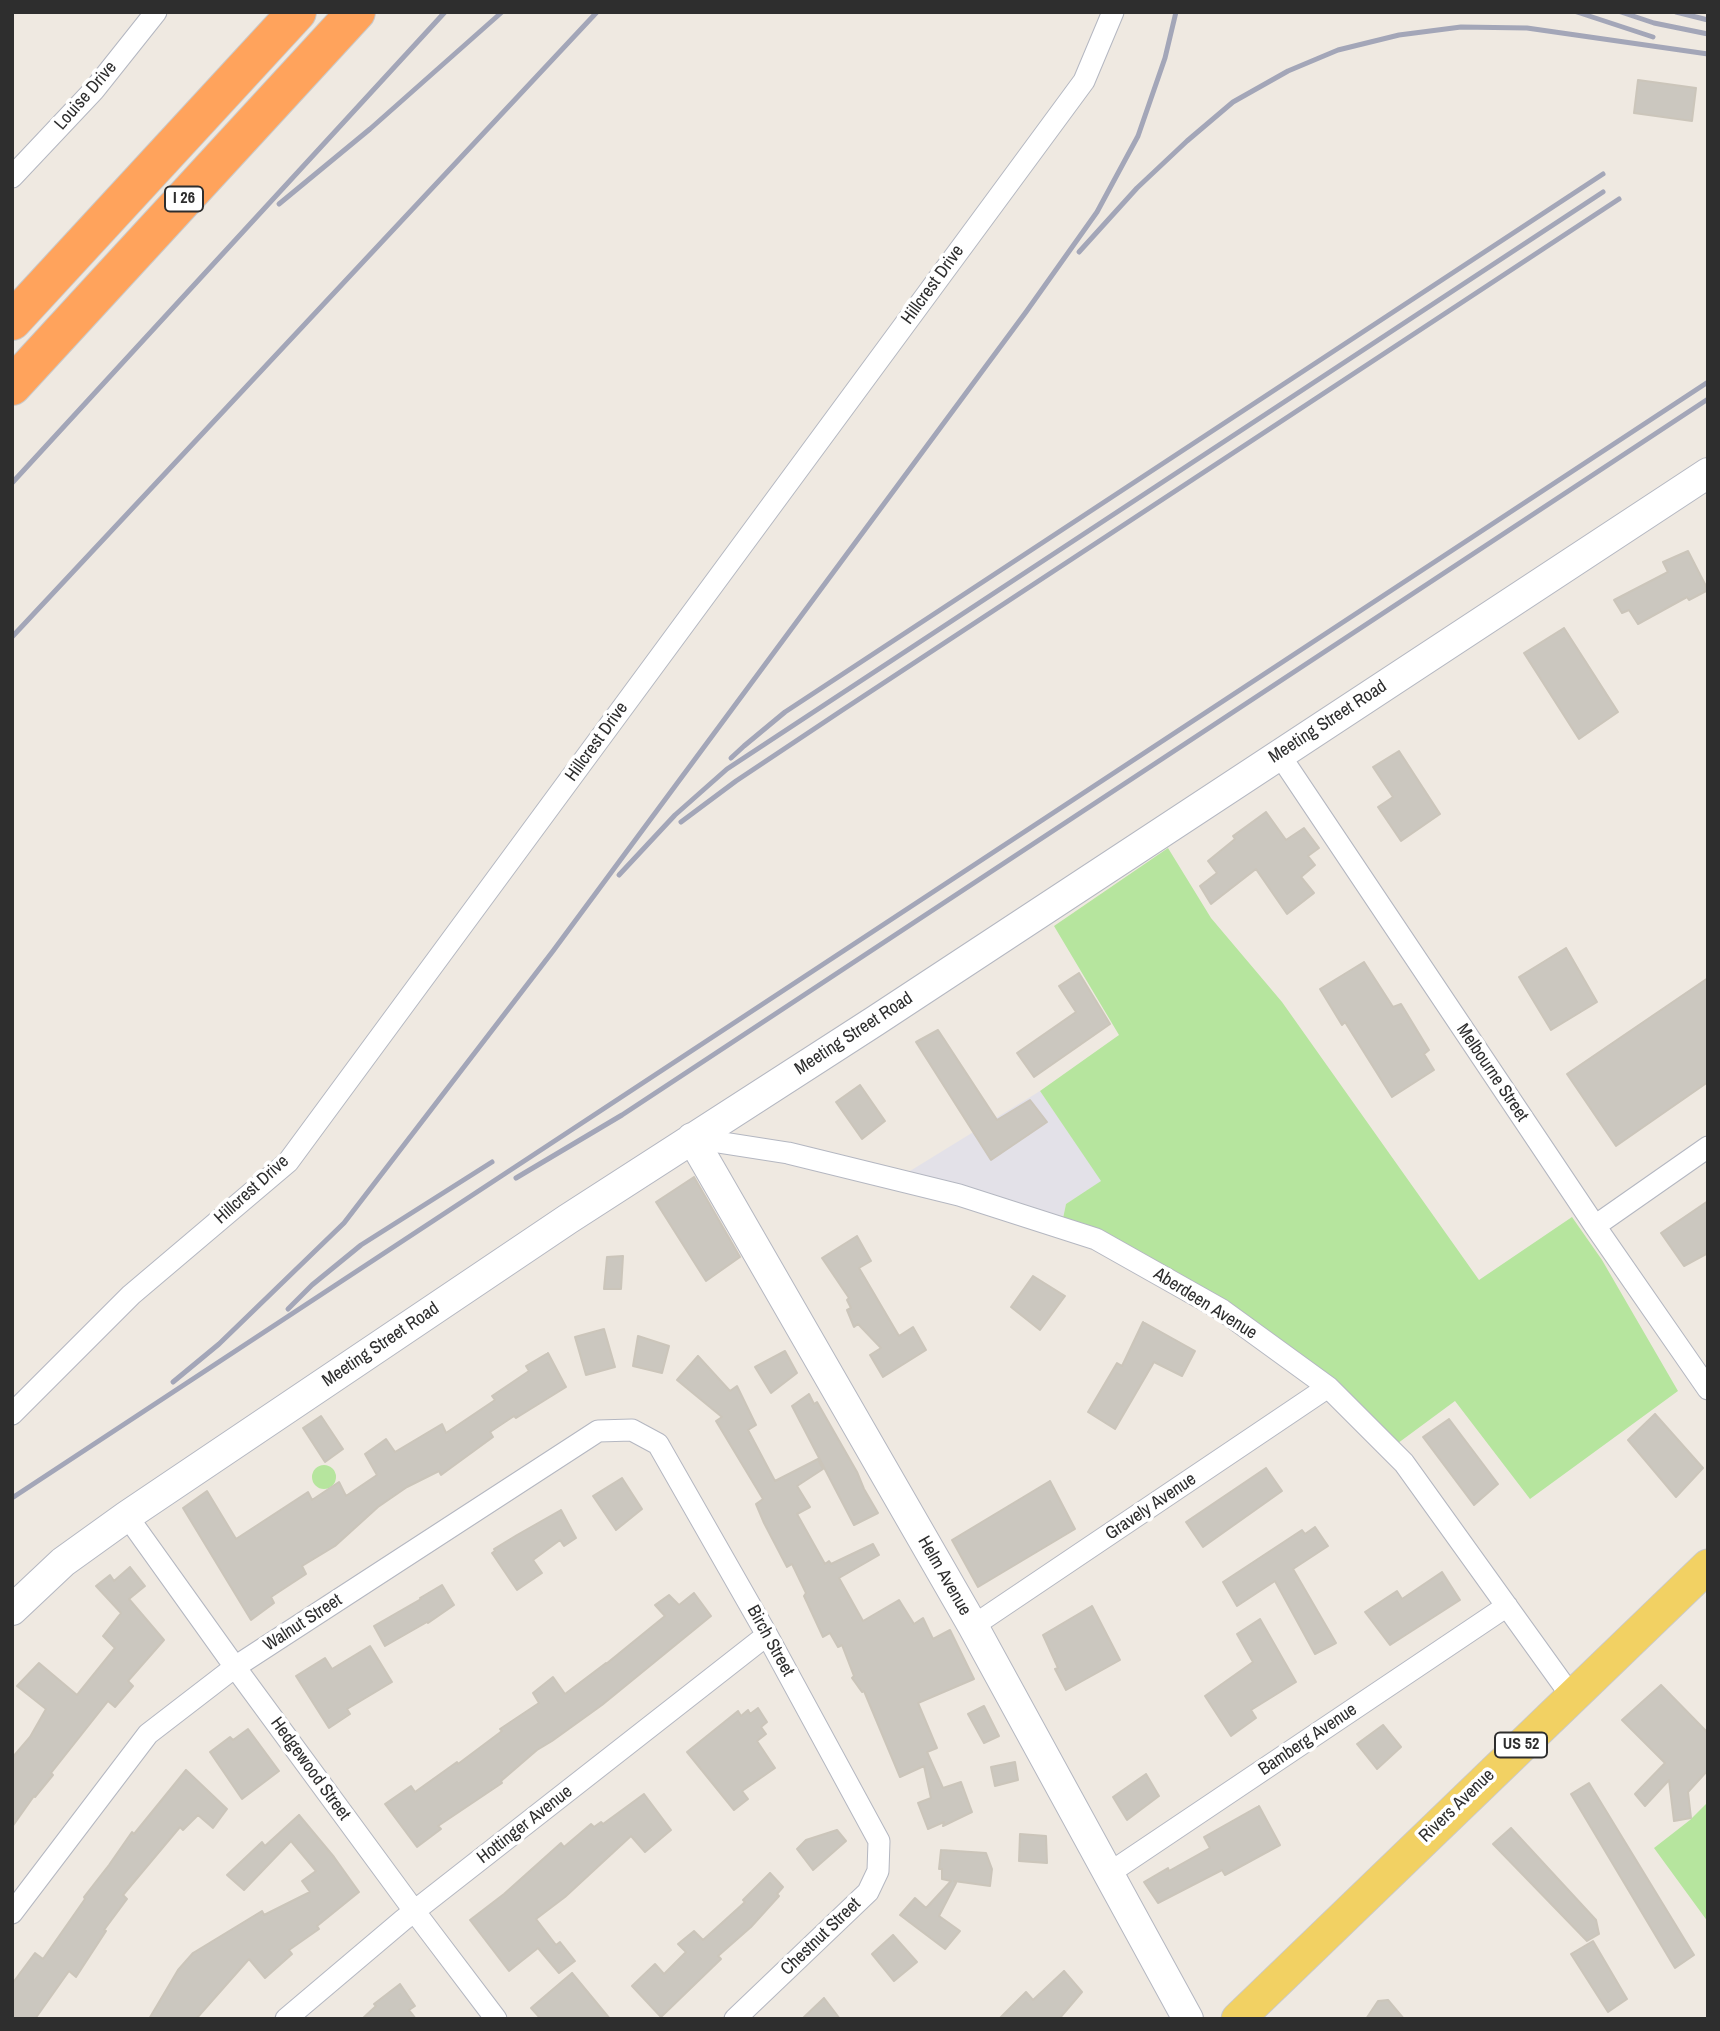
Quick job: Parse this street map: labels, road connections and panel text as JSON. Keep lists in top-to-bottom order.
{
  "streets": {
    "highway": ["I 26"],
    "main road": ["US 52", "Rivers Avenue"],
    "street": [
      "Louise Drive",
      "Hillcrest Drive",
      "Meeting Street Road",
      "Melbourne Street",
      "Aberdeen Avenue",
      "Gravely Avenue",
      "Helm Avenue",
      "Walnut Street",
      "Birch Street",
      "Bamberg Avenue",
      "Hedgewood Street",
      "Hottinger Avenue",
      "Chestnut Street"
    ]
  },
  "crossings": [
    ["Meeting Street Road", "Melbourne Street"],
    ["Meeting Street Road", "Aberdeen Avenue"],
    ["Meeting Street Road", "Helm Avenue"],
    ["Meeting Street Road", "Hedgewood Street"],
    ["Aberdeen Avenue", "Gravely Avenue"],
    ["Aberdeen Avenue", "Helm Avenue"],
    ["Aberdeen Avenue", "Bamberg Avenue"],
    ["Aberdeen Avenue", "Rivers Avenue"],
    ["Gravely Avenue", "Helm Avenue"],
    ["Helm Avenue", "Bamberg Avenue"],
    ["Walnut Street", "Birch Street"],
    ["Walnut Street", "Hedgewood Street"],
    ["Birch Street", "Hottinger Avenue"],
    ["Birch Street", "Chestnut Street"],
    ["Hedgewood Street", "Hottinger Avenue"]
  ]
}
